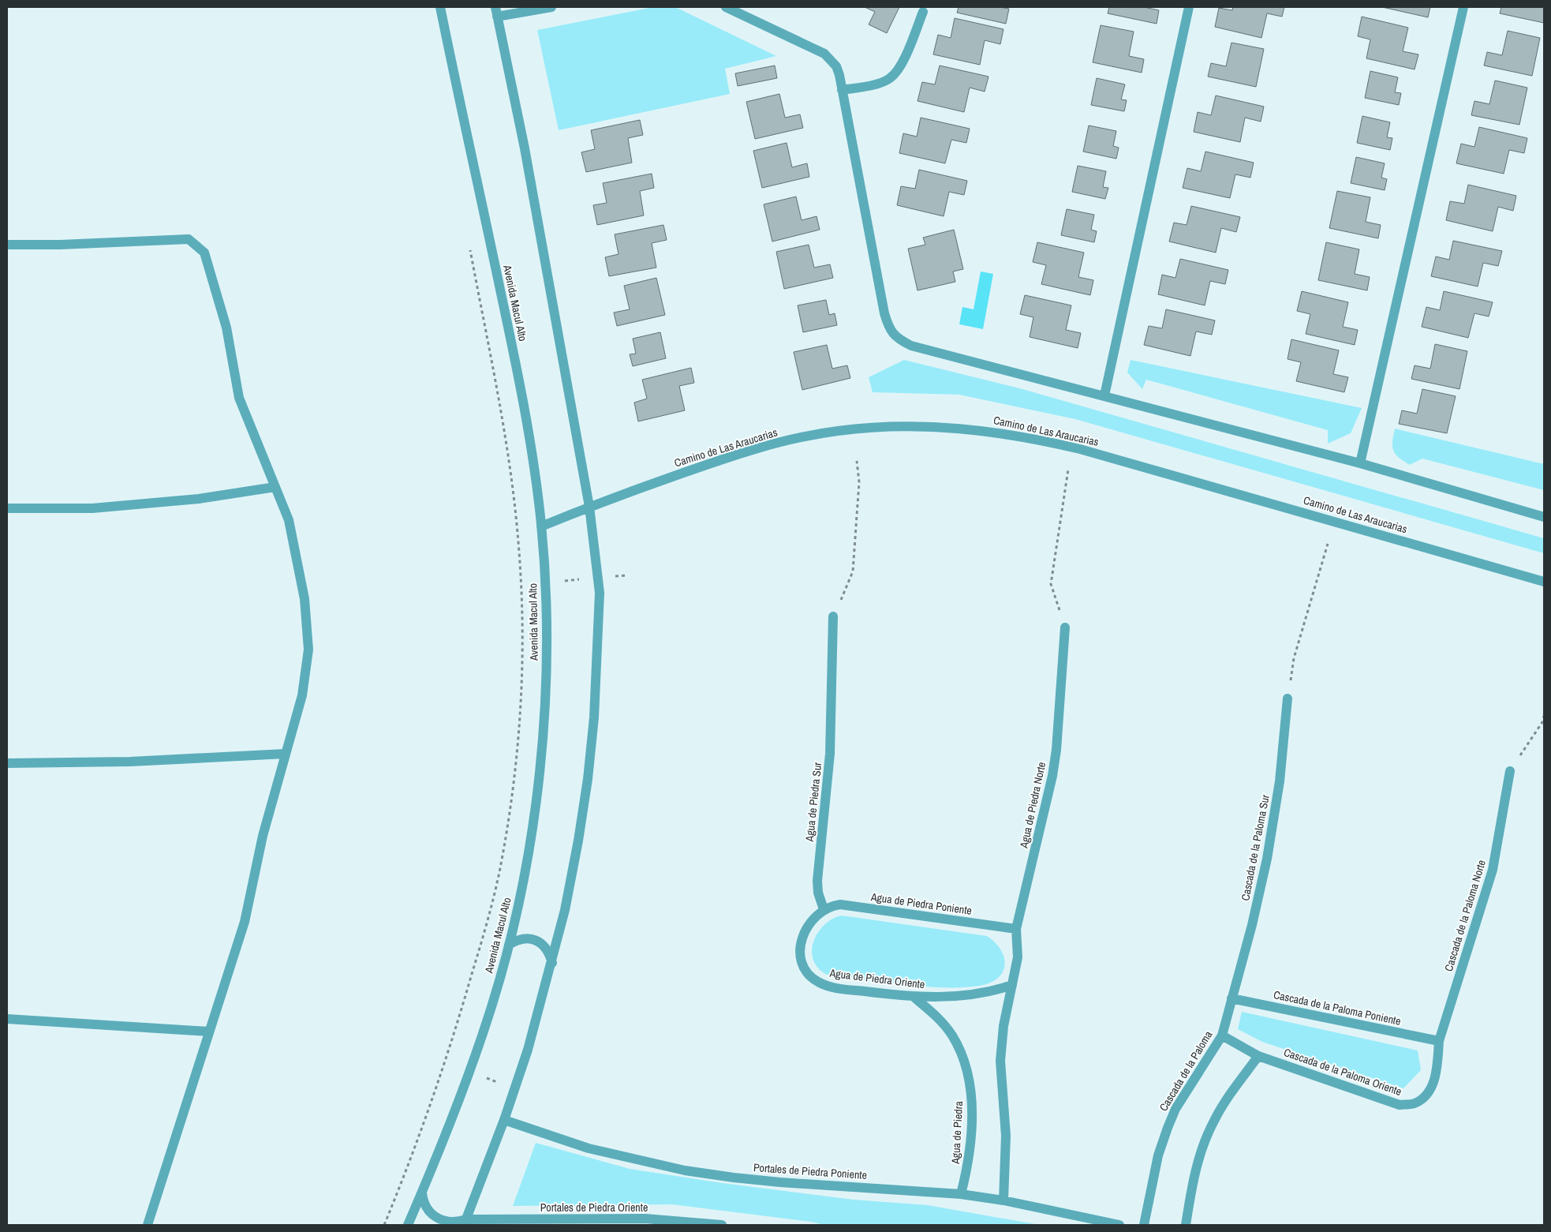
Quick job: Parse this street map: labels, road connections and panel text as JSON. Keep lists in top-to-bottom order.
{
  "streets": {
    "street": [
      "Avenida Macul Alto",
      "Camino de Las Araucarias",
      "Agua de Piedra Sur",
      "Agua de Piedra Norte",
      "Cascada de la Paloma Sur",
      "Agua de Piedra Poniente",
      "Cascada de la Paloma Norte",
      "Agua de Piedra Oriente",
      "Cascada de la Paloma Poniente",
      "Cascada de la Paloma",
      "Cascada de la Paloma Oriente",
      "Agua de Piedra",
      "Portales de Piedra Poniente",
      "Portales de Piedra Oriente"
    ]
  },
  "crossings": [
    ["Avenida Macul Alto", "Camino de Las Araucarias"],
    ["Avenida Macul Alto", "Portales de Piedra Oriente"],
    ["Agua de Piedra Sur", "Agua de Piedra Poniente"],
    ["Agua de Piedra Sur", "Agua de Piedra Oriente"],
    ["Agua de Piedra Norte", "Agua de Piedra Poniente"],
    ["Agua de Piedra Norte", "Agua de Piedra Oriente"],
    ["Cascada de la Paloma Sur", "Cascada de la Paloma Poniente"],
    ["Cascada de la Paloma Sur", "Cascada de la Paloma"],
    ["Agua de Piedra Poniente", "Agua de Piedra Oriente"],
    ["Cascada de la Paloma Norte", "Cascada de la Paloma Poniente"],
    ["Cascada de la Paloma Norte", "Cascada de la Paloma Oriente"],
    ["Agua de Piedra Oriente", "Agua de Piedra"],
    ["Cascada de la Paloma Poniente", "Cascada de la Paloma"],
    ["Cascada de la Paloma Poniente", "Cascada de la Paloma Oriente"],
    ["Cascada de la Paloma", "Cascada de la Paloma Oriente"],
    ["Agua de Piedra", "Portales de Piedra Poniente"]
  ]
}
